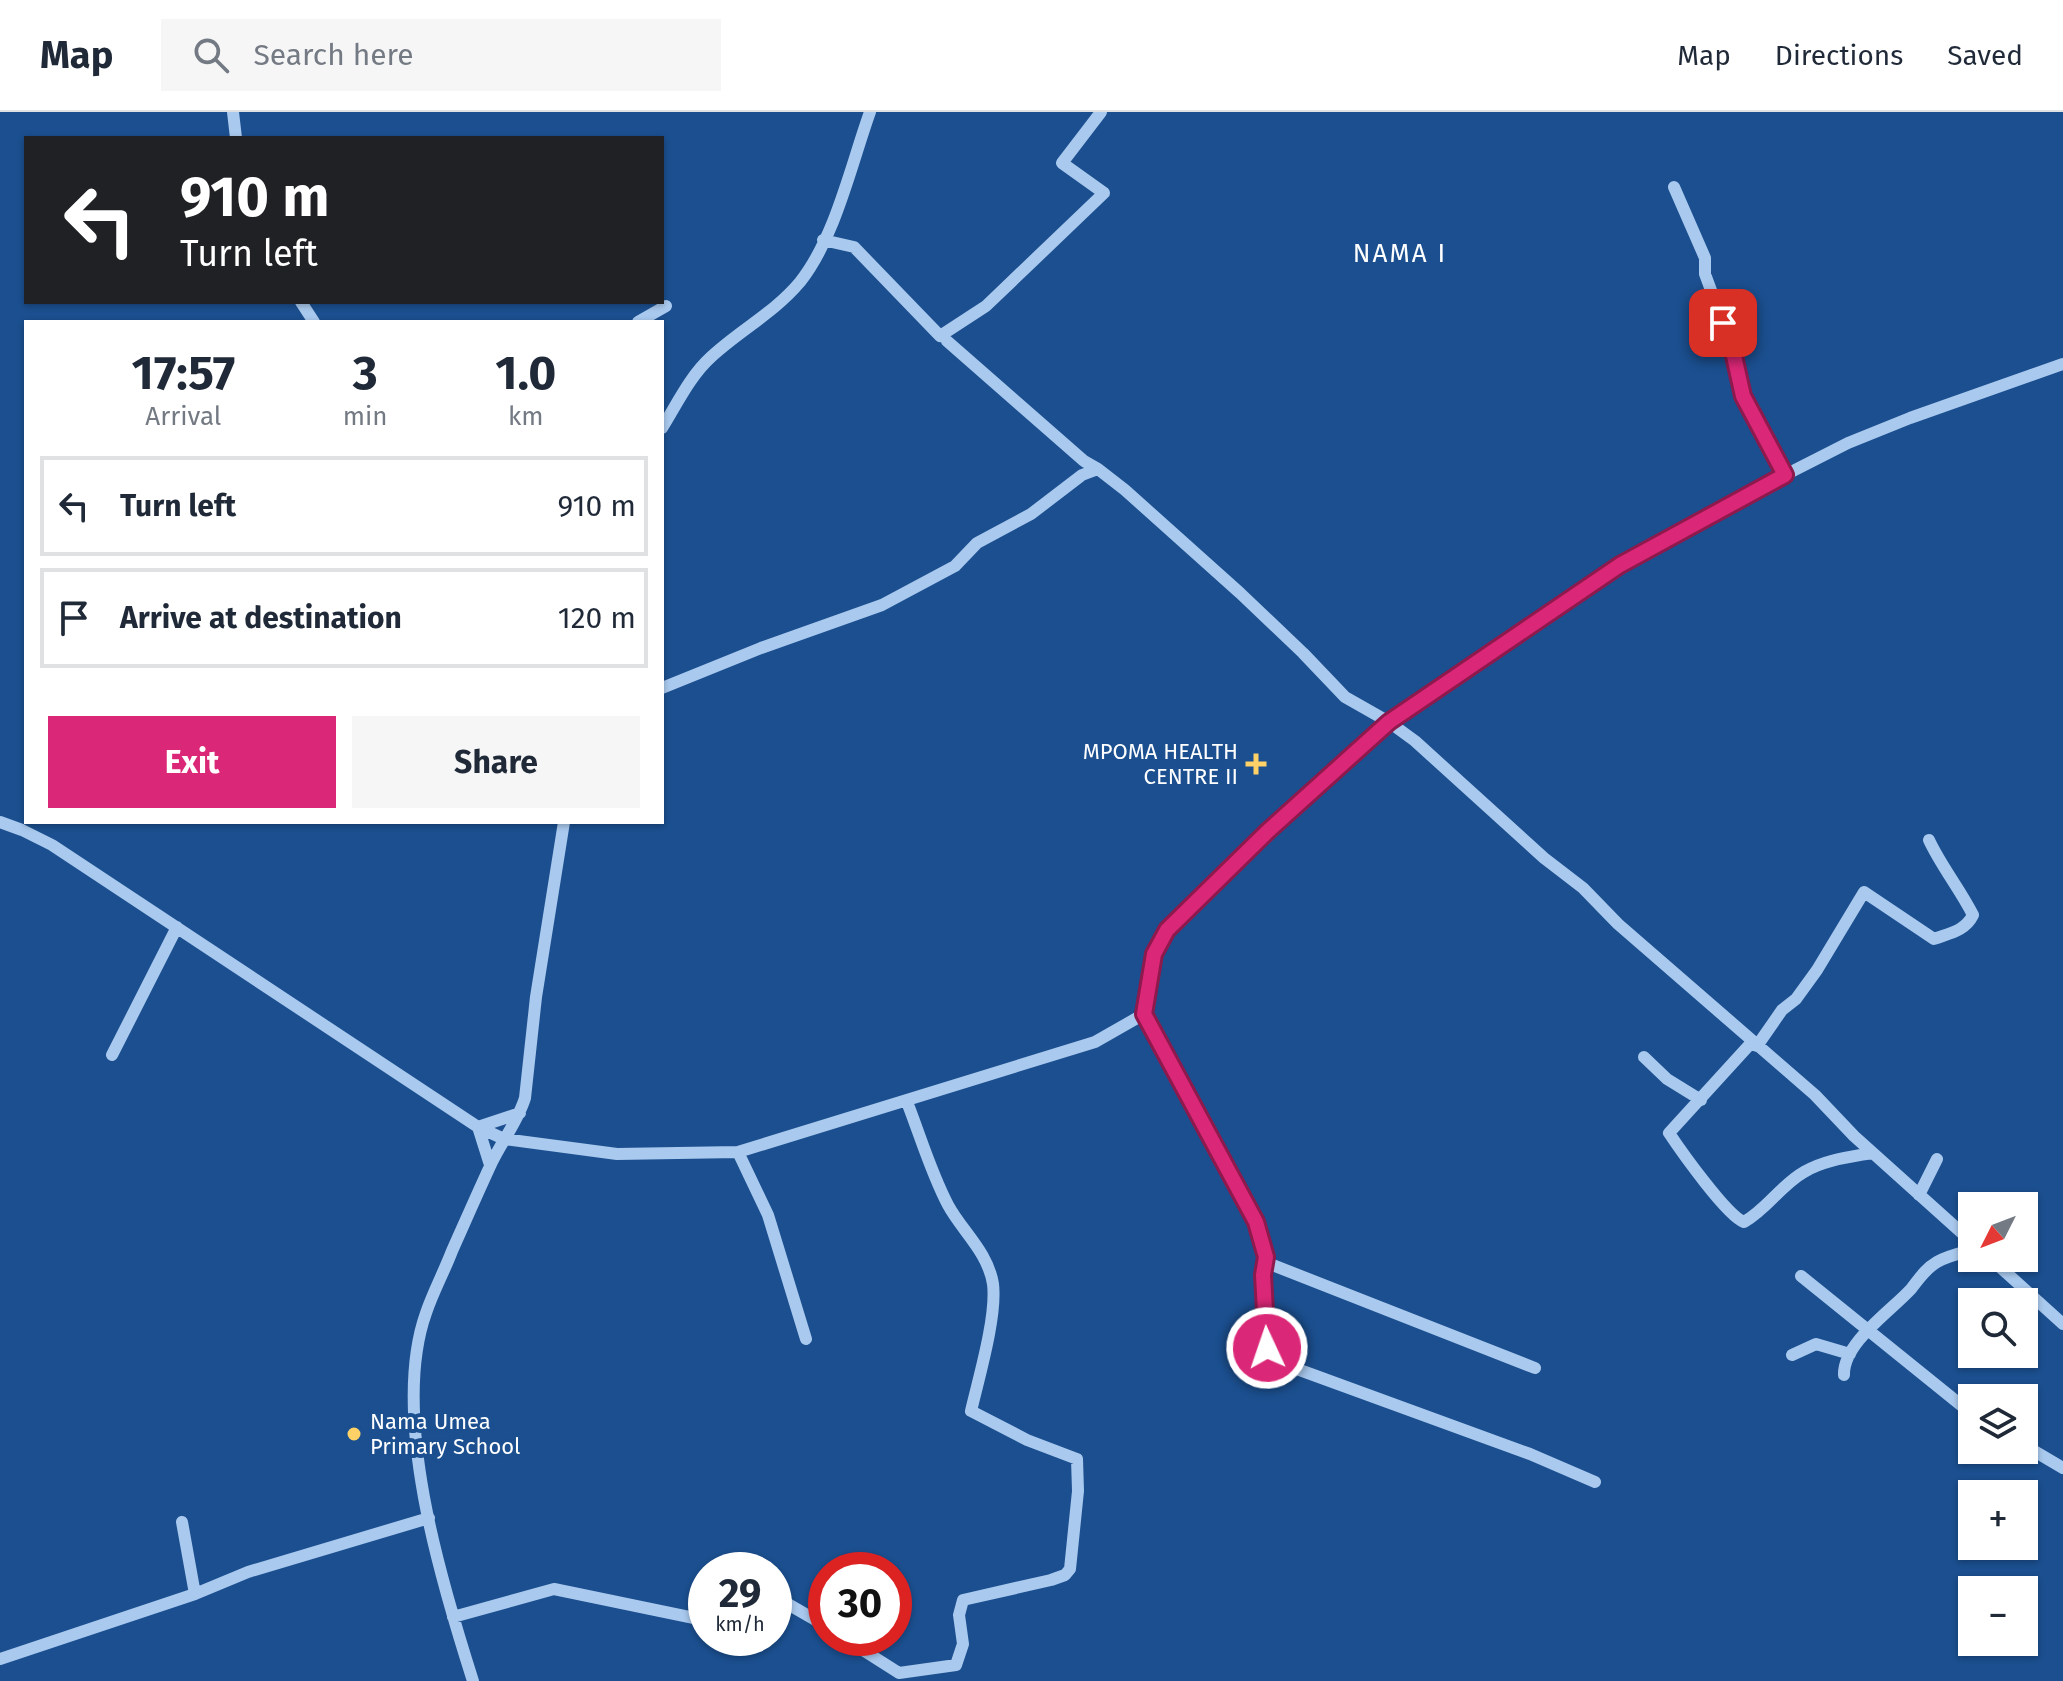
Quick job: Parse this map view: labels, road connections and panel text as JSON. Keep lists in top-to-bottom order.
{
  "districts": ["NAMA I"],
  "places": {
    "health": ["MPOMA HEALTH CENTRE II"],
    "other": ["Nama Umea Primary School"]
  },
  "north": "bottom left",
  "page": {
    "header": "Map",
    "search": "Search here",
    "nav": ["Map", "Directions", "Saved"],
    "turn": ["910 m", "Turn left"],
    "eta": [
      "17:57",
      "Arrival",
      "3",
      "min",
      "1.0",
      "km"
    ],
    "list": [
      {
        "name": "Turn left",
        "value": "910 m"
      },
      {
        "name": "Arrive at destination",
        "value": "120 m"
      }
    ],
    "buttons": ["Exit", "Share"],
    "map_buttons": ["+", "−"],
    "speed": "29 km/h",
    "limit": "30"
  }
}
